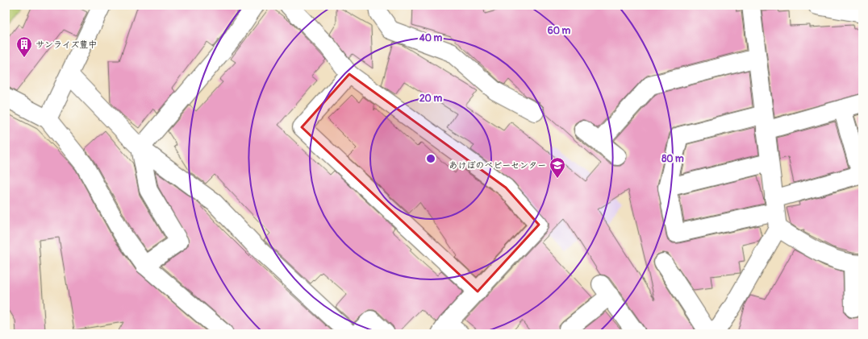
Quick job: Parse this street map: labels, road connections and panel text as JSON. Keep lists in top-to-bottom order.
{
  "places": {
    "building": ["サンライズ豊中"],
    "school or university": ["あけぼのベビーセンター"]
  },
  "rings": [
    "60 m",
    "40 m",
    "20 m",
    "80 m"
  ]
}
